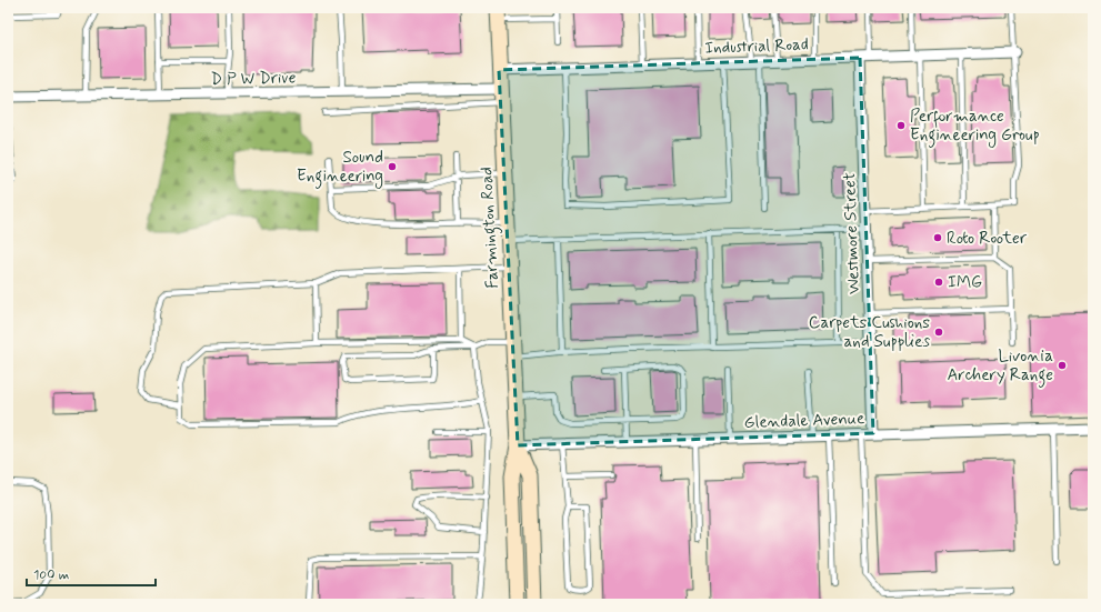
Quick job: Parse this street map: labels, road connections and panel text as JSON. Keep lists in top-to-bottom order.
{
  "streets": {
    "main road": ["Farmington Road"],
    "street": [
      "Industrial Road",
      "D P W Drive",
      "Westmore Street",
      "Glendale Avenue"
    ]
  },
  "crossings": [
    ["Industrial Road", "Farmington Road"],
    ["Industrial Road", "Westmore Street"],
    ["D P W Drive", "Farmington Road"],
    ["Farmington Road", "Glendale Avenue"],
    ["Westmore Street", "Glendale Avenue"]
  ],
  "places": [
    "Performance Engineering Group",
    "Sound Engineering",
    "Roto Rooter",
    "IMG",
    "Carpets Cushions and Supplies",
    "Livonia Archery Range"
  ],
  "scale_bar": "100 m"
}
